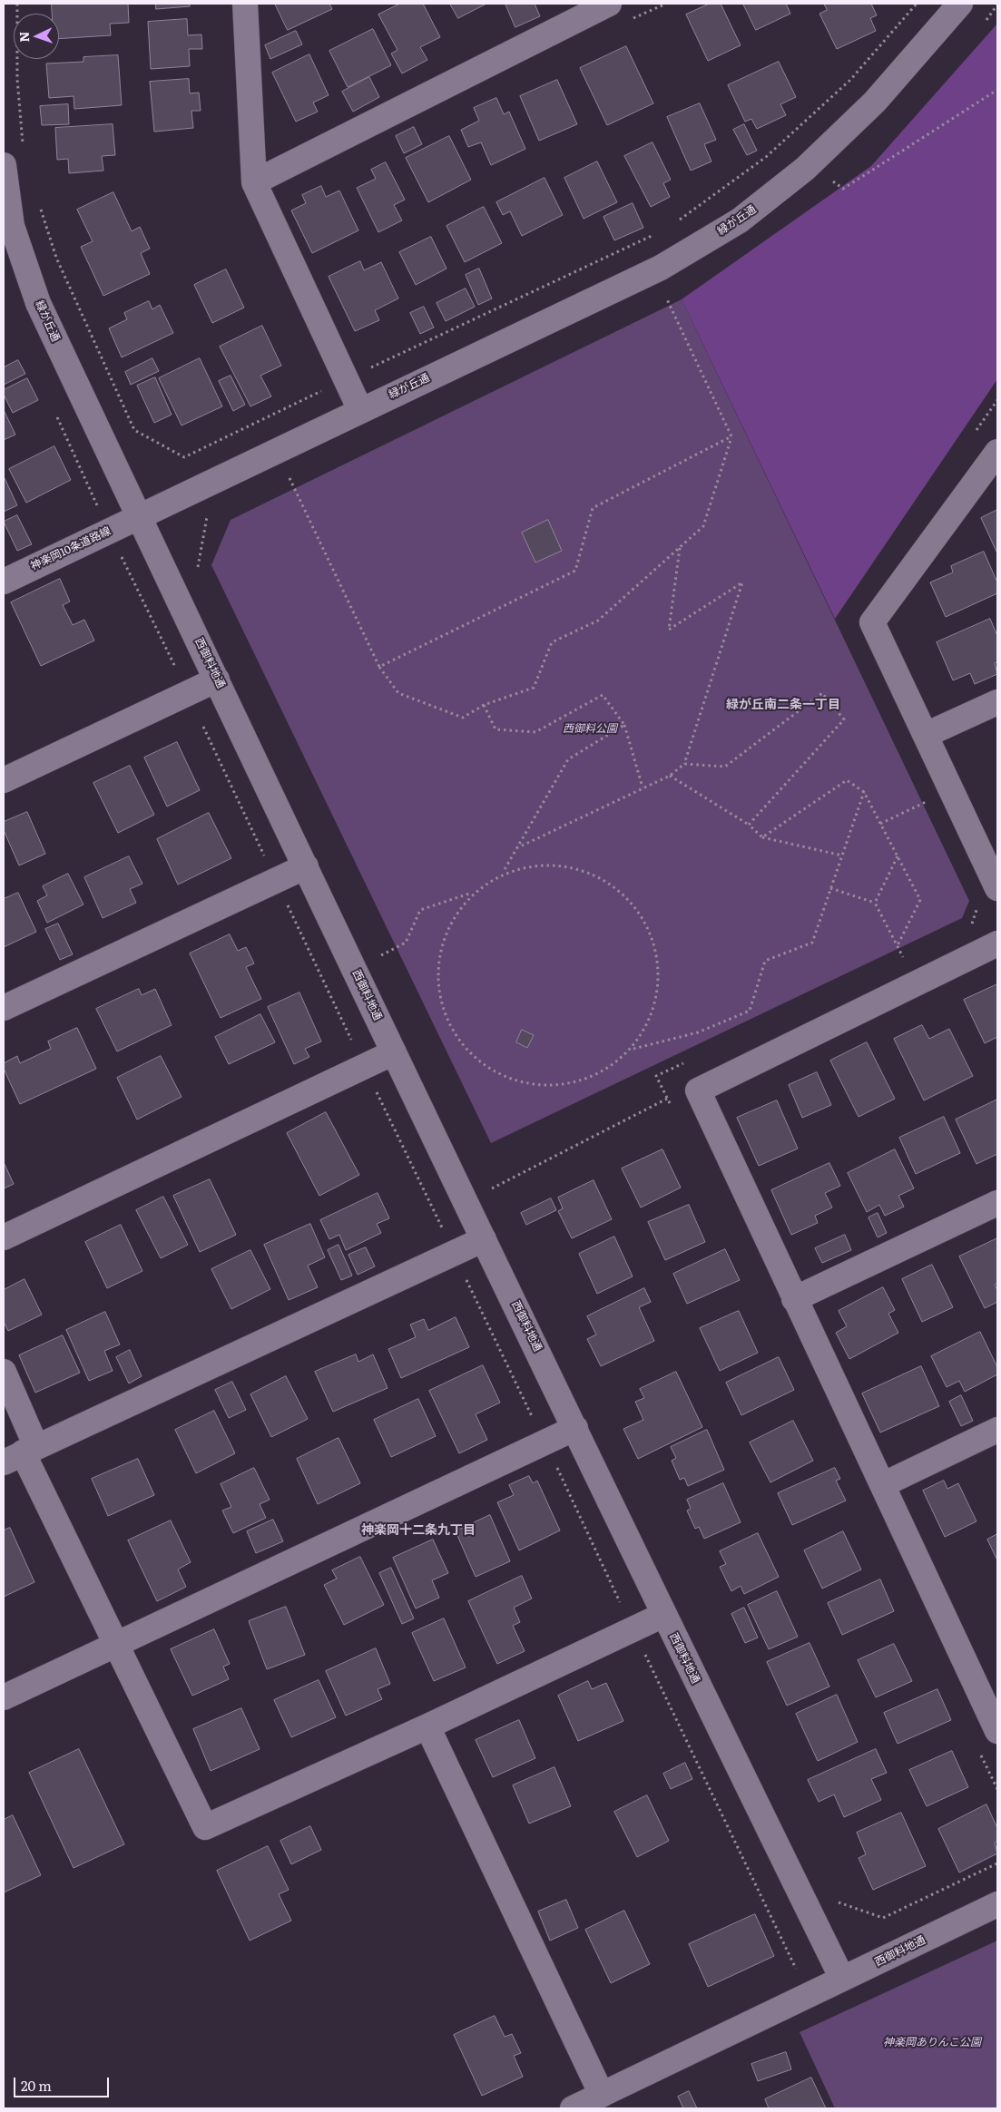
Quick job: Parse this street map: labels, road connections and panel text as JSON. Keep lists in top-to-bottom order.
{
  "streets": {
    "street": ["緑が丘通", "神楽岡10条道路線", "西御料地通"]
  },
  "crossings": [
    ["緑が丘通", "神楽岡10条道路線"],
    ["緑が丘通", "西御料地通"],
    ["神楽岡10条道路線", "西御料地通"]
  ],
  "districts": ["緑が丘南二条一丁目", "神楽岡十二条九丁目"],
  "parks": ["西御料公園", "神楽岡ありんこ公園"],
  "scale_bar": "20 m",
  "north": "left"
}
